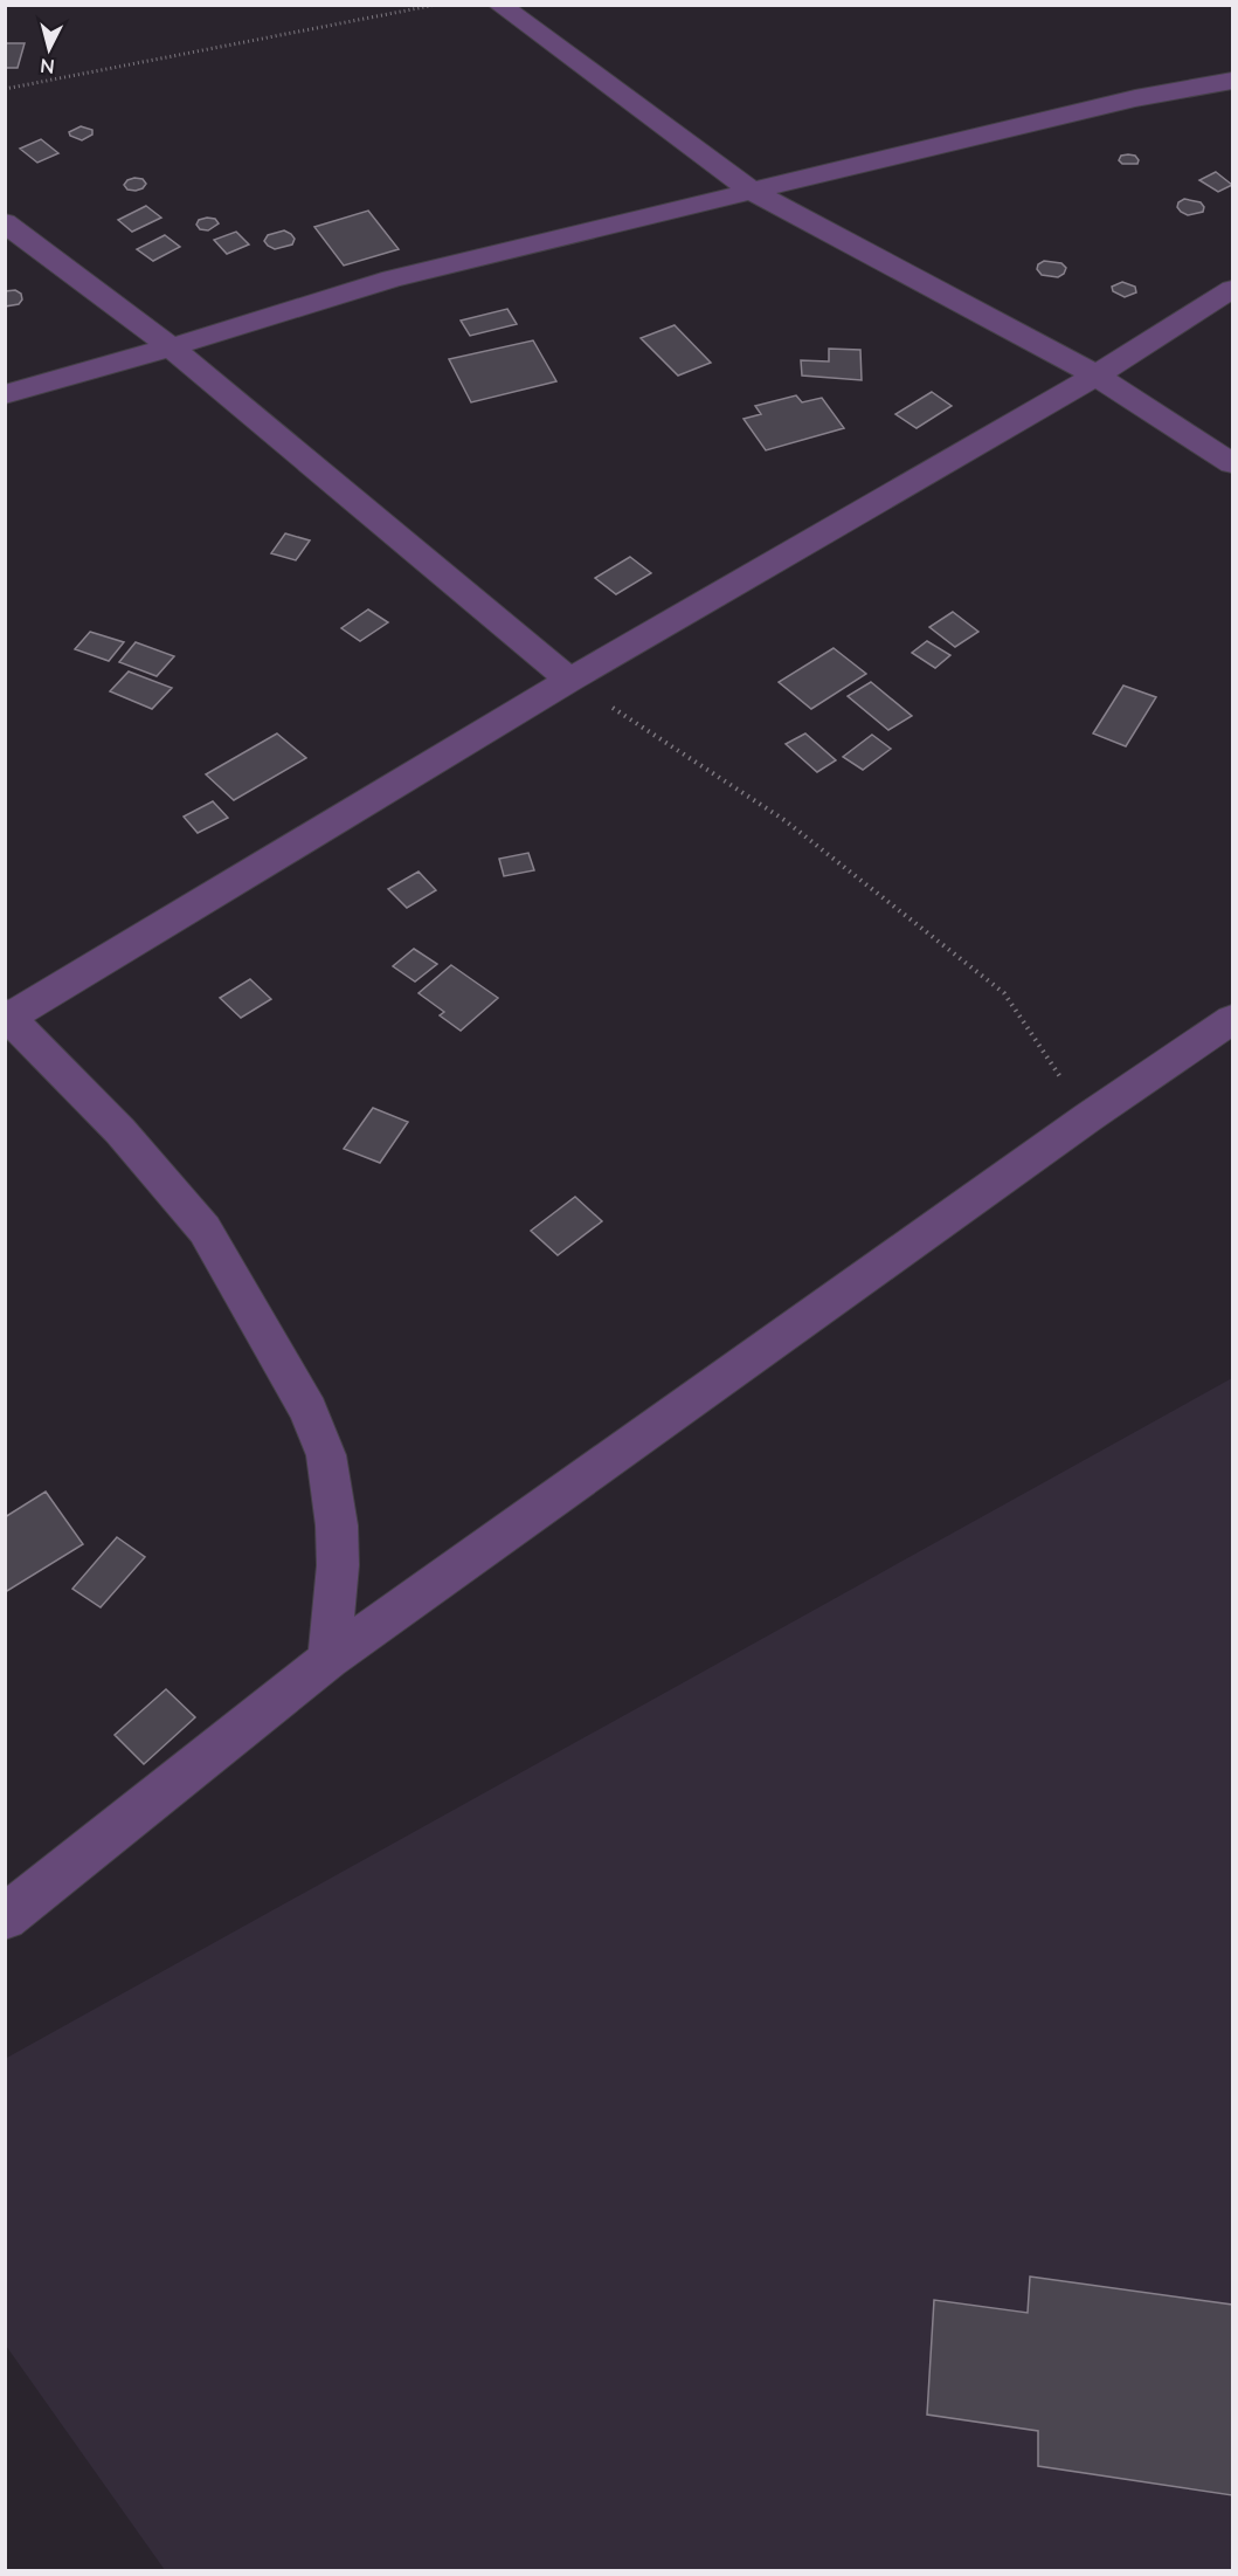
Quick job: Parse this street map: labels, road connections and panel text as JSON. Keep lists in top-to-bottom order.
{
  "north": "bottom"
}
